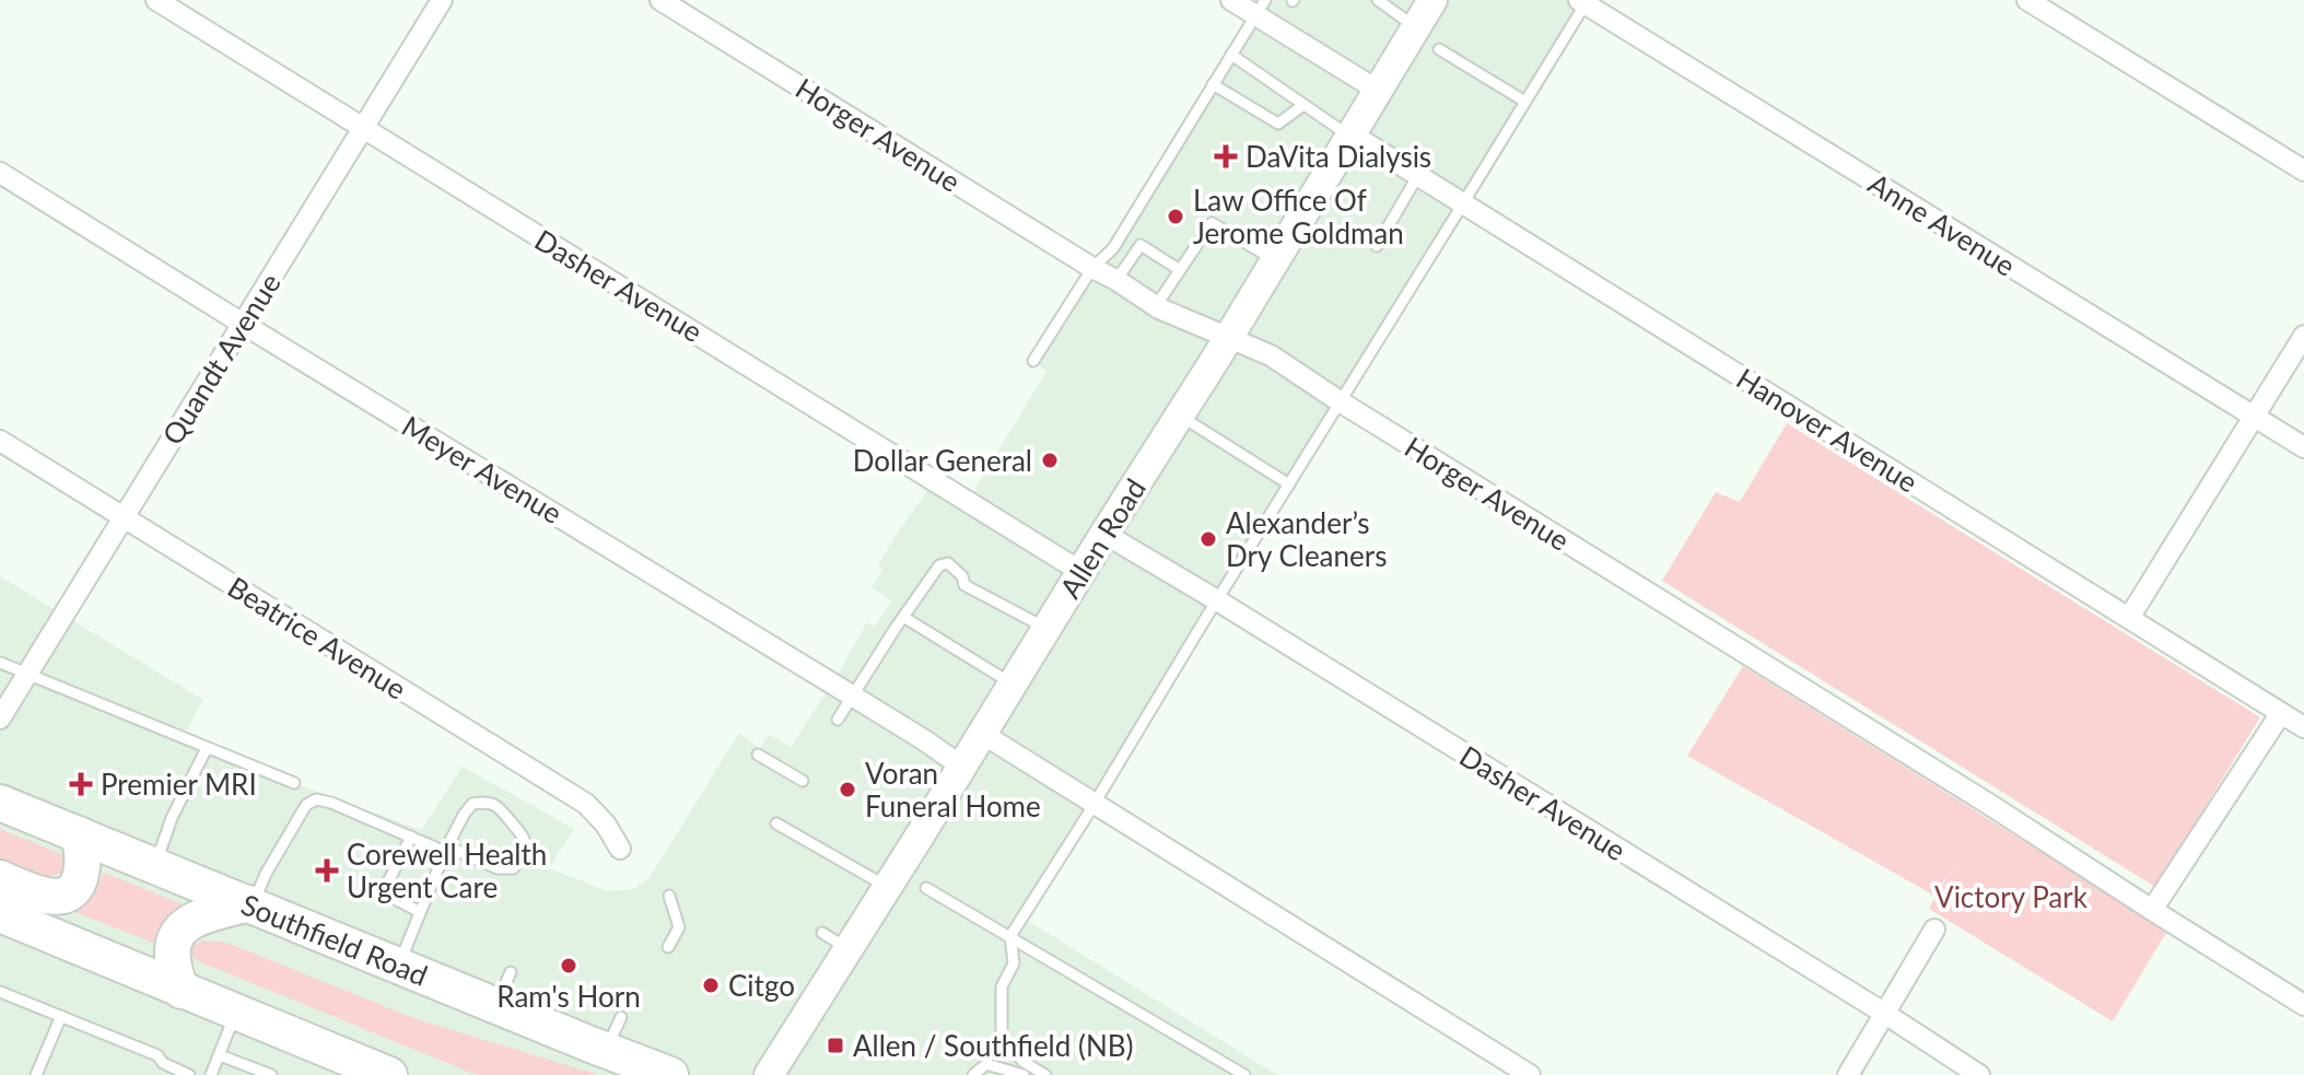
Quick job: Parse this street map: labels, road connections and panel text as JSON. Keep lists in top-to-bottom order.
{
  "streets": {
    "highway": ["Southfield Road"],
    "main road": ["Allen Road"],
    "street": [
      "Horger Avenue",
      "Anne Avenue",
      "Dasher Avenue",
      "Quandt Avenue",
      "Hanover Avenue",
      "Meyer Avenue",
      "Beatrice Avenue"
    ]
  },
  "crossings": [
    ["Horger Avenue", "Allen Road"],
    ["Dasher Avenue", "Quandt Avenue"],
    ["Dasher Avenue", "Allen Road"],
    ["Quandt Avenue", "Meyer Avenue"],
    ["Quandt Avenue", "Beatrice Avenue"],
    ["Hanover Avenue", "Allen Road"],
    ["Meyer Avenue", "Allen Road"]
  ],
  "parks": ["Victory Park"],
  "places": {
    "health": ["DaVita Dialysis", "Premier MRI", "Corewell Health Urgent Care"],
    "other": [
      "Law Office Of Jerome Goldman",
      "Dollar General",
      "Alexander’s Dry Cleaners",
      "Voran Funeral Home",
      "Ram's Horn",
      "Citgo"
    ],
    "transit": ["Allen / Southfield (NB)"]
  }
}
